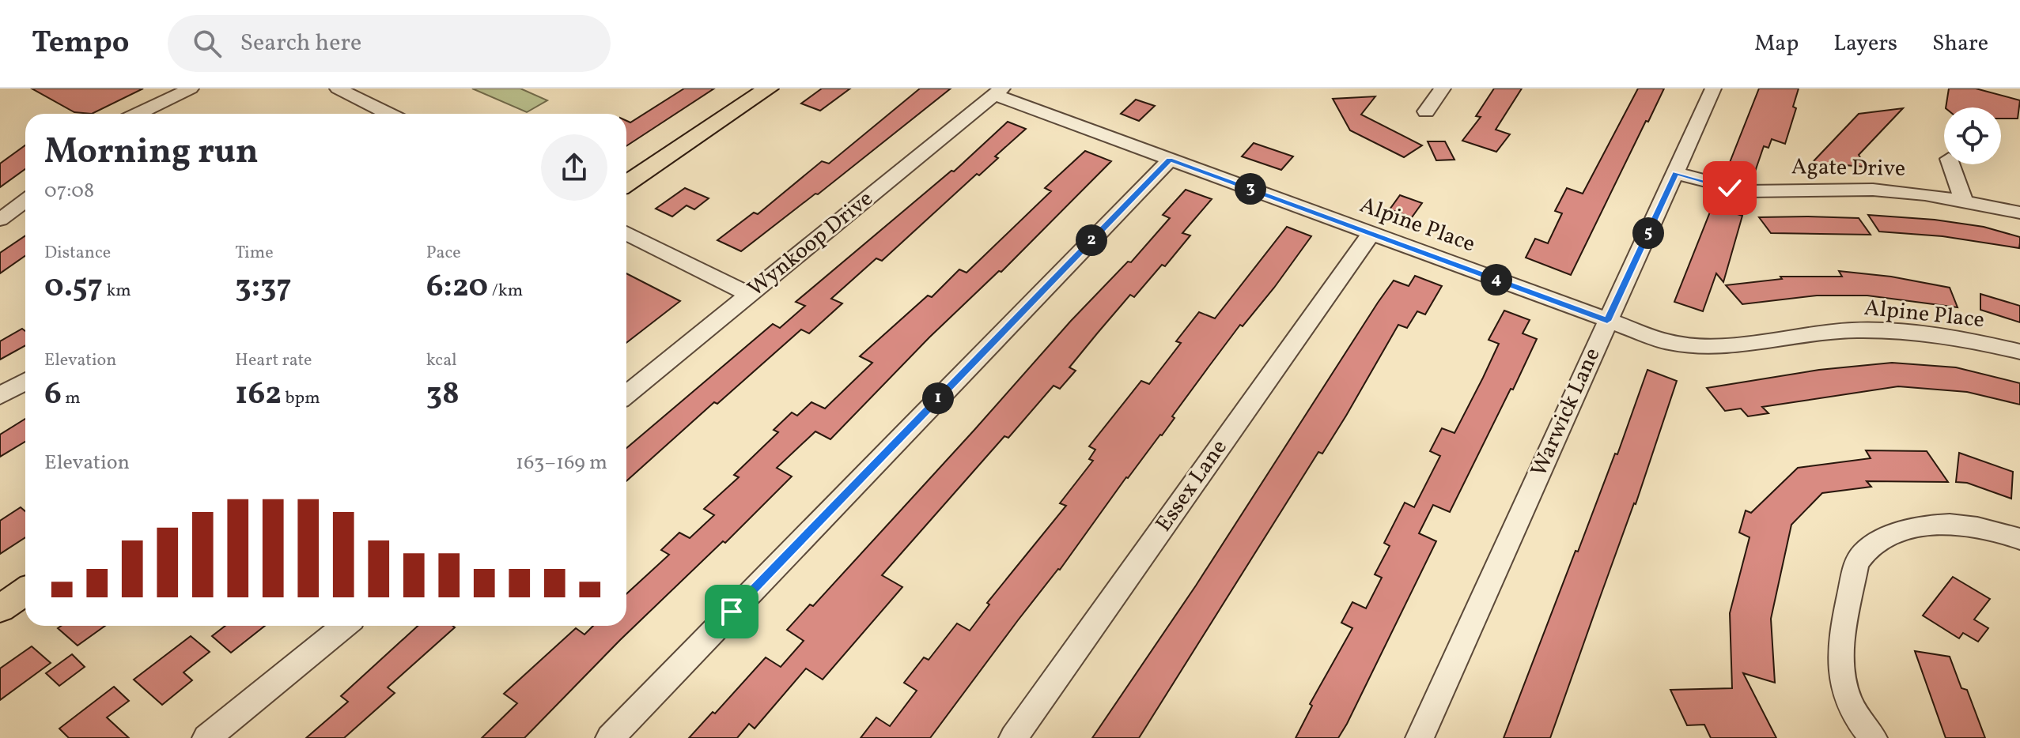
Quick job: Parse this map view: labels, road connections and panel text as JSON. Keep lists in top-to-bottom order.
{
  "streets": {
    "street": [
      "Agate Drive",
      "Alpine Place",
      "Wynkoop Drive",
      "Warwick Lane",
      "Essex Lane"
    ]
  },
  "crossings": [
    ["Agate Drive", "Warwick Lane"],
    ["Alpine Place", "Wynkoop Drive"],
    ["Alpine Place", "Warwick Lane"],
    ["Alpine Place", "Essex Lane"]
  ],
  "page": {
    "header": "Tempo",
    "search": "Search here",
    "nav": ["Map", "Layers", "Share"],
    "heading": ["Morning run", "07:08"],
    "pins": [
      "3",
      "5",
      "2",
      "4",
      "1"
    ],
    "stats": [
      ["Distance", "0.57 km"],
      ["Time", "3:37"],
      ["Pace", "6:20 /km"],
      ["Elevation", "6 m"],
      ["Heart rate", "162 bpm"],
      ["kcal", "38"]
    ],
    "chart": ["Elevation", "163–169 m"]
  }
}
